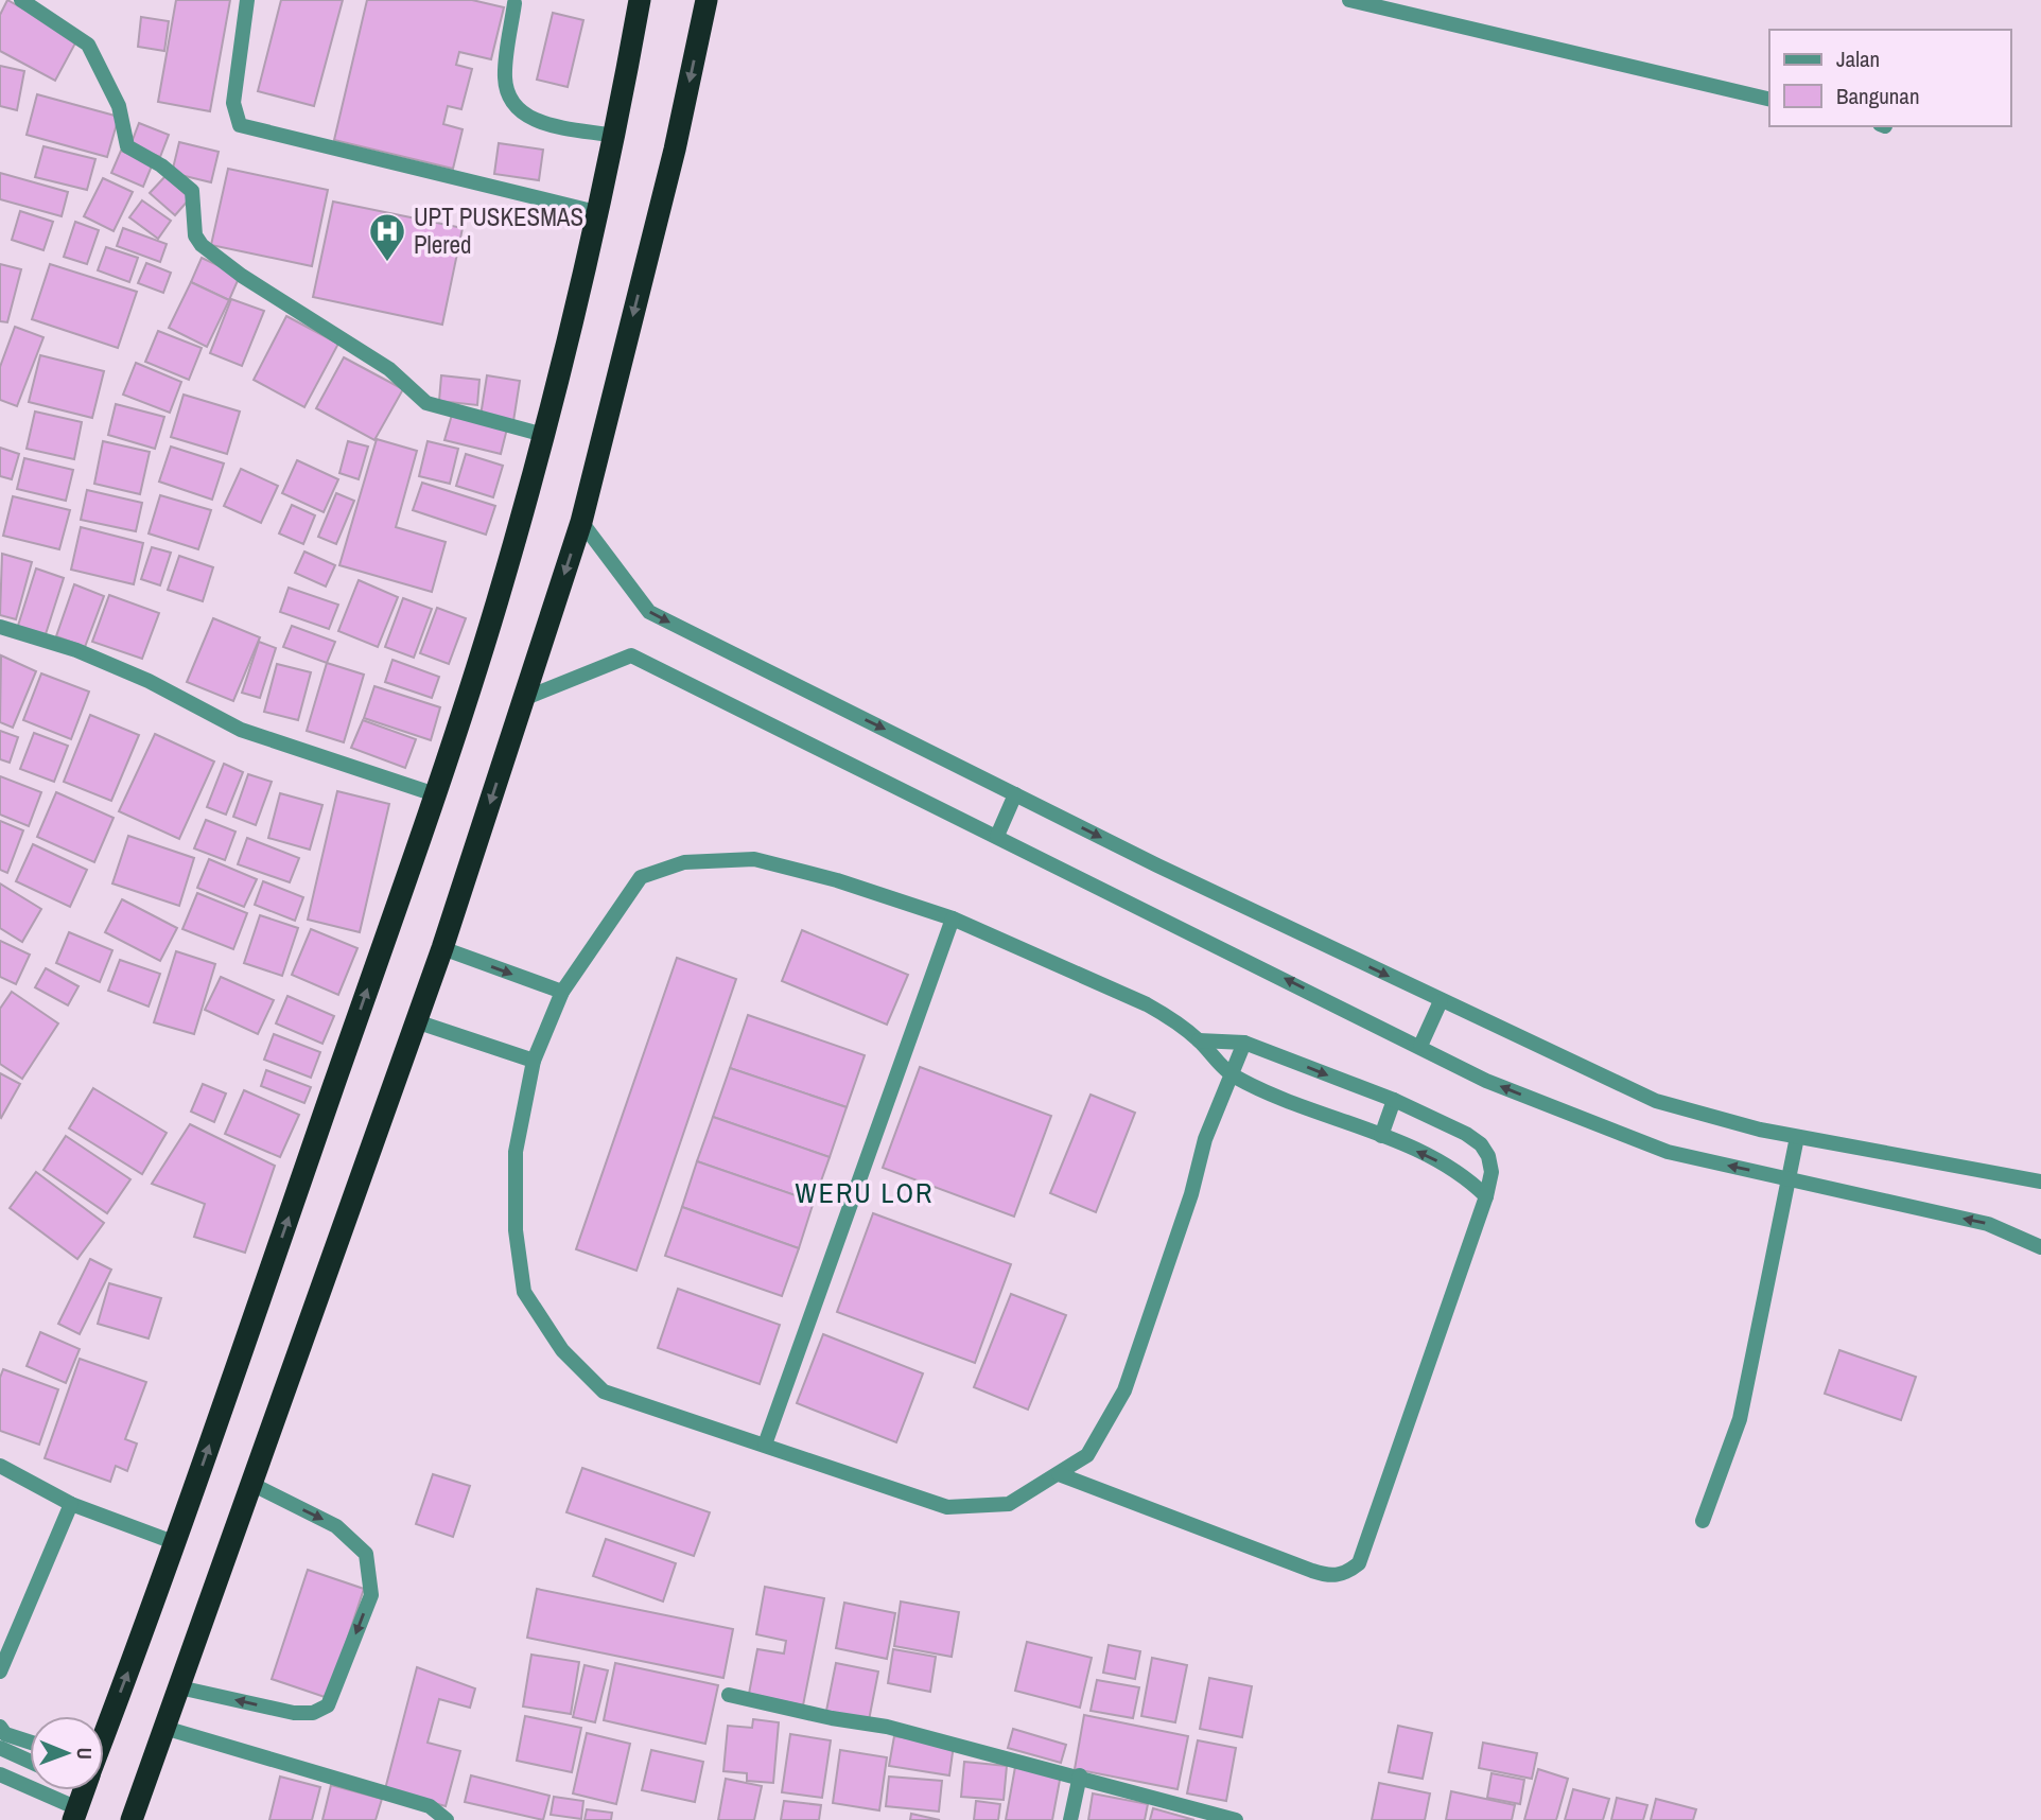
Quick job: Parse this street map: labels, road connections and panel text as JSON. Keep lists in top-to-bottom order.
{
  "districts": ["WERU LOR"],
  "places": {
    "hospital": ["UPT PUSKESMAS Plered"]
  },
  "legend": ["Jalan", "Bangunan"],
  "north": "right"
}
